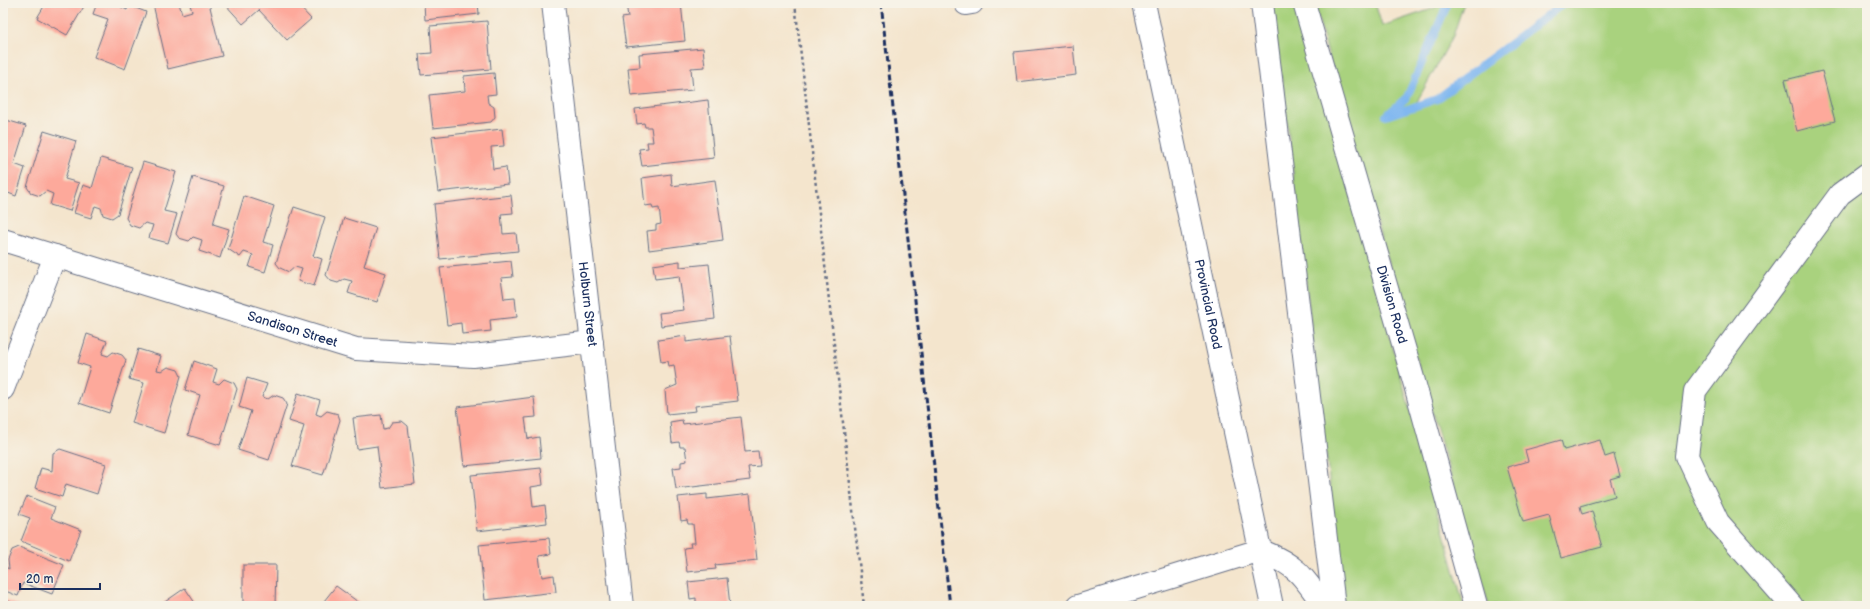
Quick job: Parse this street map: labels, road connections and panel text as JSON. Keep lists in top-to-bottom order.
{
  "streets": {
    "main road": [
      "Holburn Street",
      "Provincial Road",
      "Division Road",
      "Sandison Street"
    ]
  },
  "crossings": [
    ["Holburn Street", "Sandison Street"]
  ],
  "scale_bar": "20 m"
}
